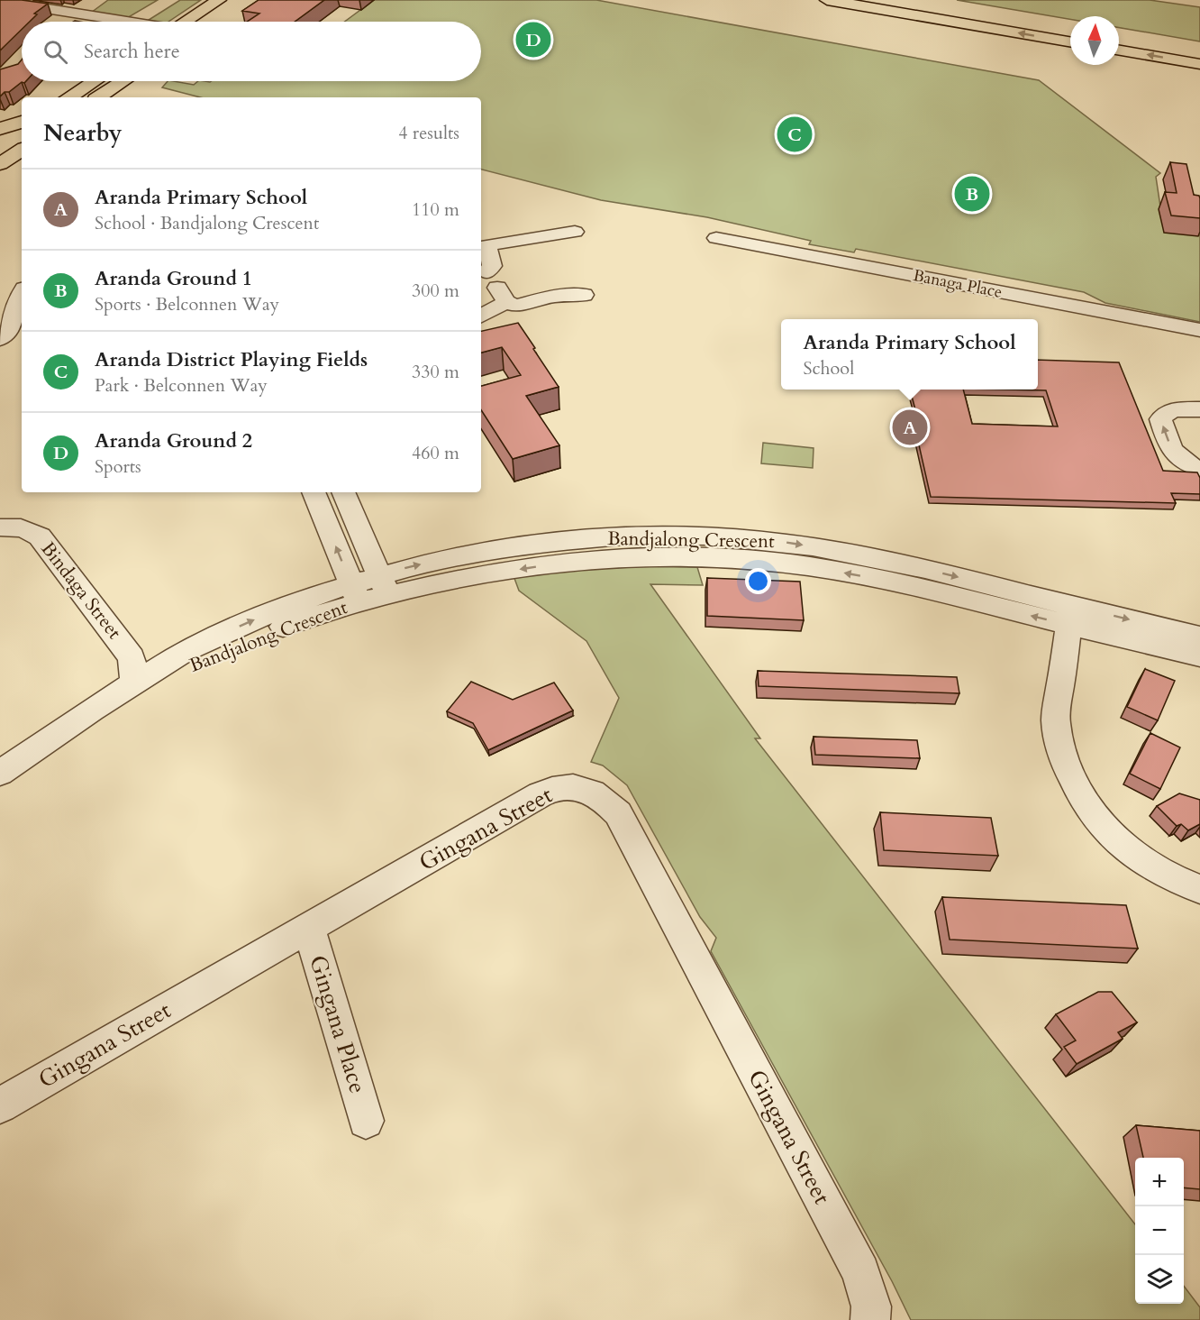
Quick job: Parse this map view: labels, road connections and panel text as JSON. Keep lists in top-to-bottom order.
{
  "streets": {
    "street": [
      "Banaga Place",
      "Bandjalong Crescent",
      "Bindaga Street",
      "Gingana Street",
      "Gingana Place"
    ]
  },
  "crossings": [
    ["Bandjalong Crescent", "Bindaga Street"],
    ["Gingana Street", "Gingana Place"]
  ],
  "north": "top",
  "page": {
    "pins": [
      "D",
      "C",
      "B",
      "A"
    ],
    "search": "Search here",
    "heading": ["Nearby", "4 results"],
    "list": [
      {
        "mark": "A",
        "name": "Aranda Primary School",
        "note": "School · Bandjalong Crescent",
        "value": "110 m"
      },
      {
        "mark": "B",
        "name": "Aranda Ground 1",
        "note": "Sports · Belconnen Way",
        "value": "300 m"
      },
      {
        "mark": "C",
        "name": "Aranda District Playing Fields",
        "note": "Park · Belconnen Way",
        "value": "330 m"
      },
      {
        "mark": "D",
        "name": "Aranda Ground 2",
        "note": "Sports",
        "value": "460 m"
      }
    ],
    "popup": ["Aranda Primary School", "School"],
    "map_buttons": ["+", "−"]
  }
}
